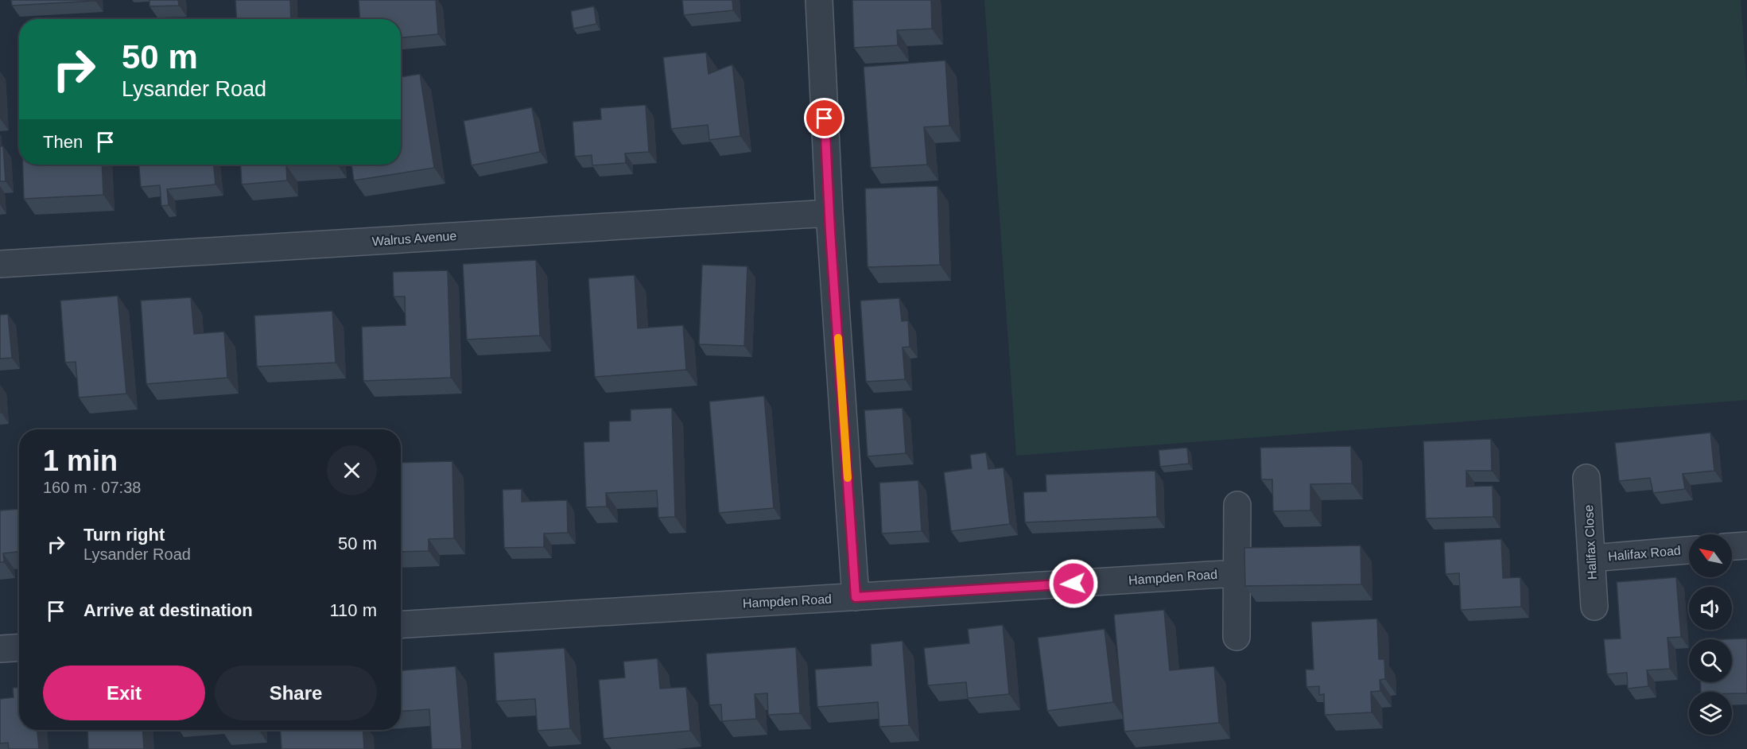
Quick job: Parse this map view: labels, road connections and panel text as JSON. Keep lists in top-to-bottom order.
{
  "streets": {
    "street": [
      "Walrus Avenue",
      "Halifax Close",
      "Halifax Road",
      "Hampden Road"
    ]
  },
  "crossings": [
    ["Halifax Close", "Halifax Road"]
  ],
  "north": "top left",
  "page": {
    "turn": ["50 m", "Lysander Road"],
    "then": "Then",
    "heading": ["1 min", "160 m · 07:38"],
    "list": [
      {
        "name": "Turn right",
        "note": "Lysander Road",
        "value": "50 m"
      },
      {
        "name": "Arrive at destination",
        "value": "110 m"
      }
    ],
    "buttons": ["Exit", "Share"]
  }
}
